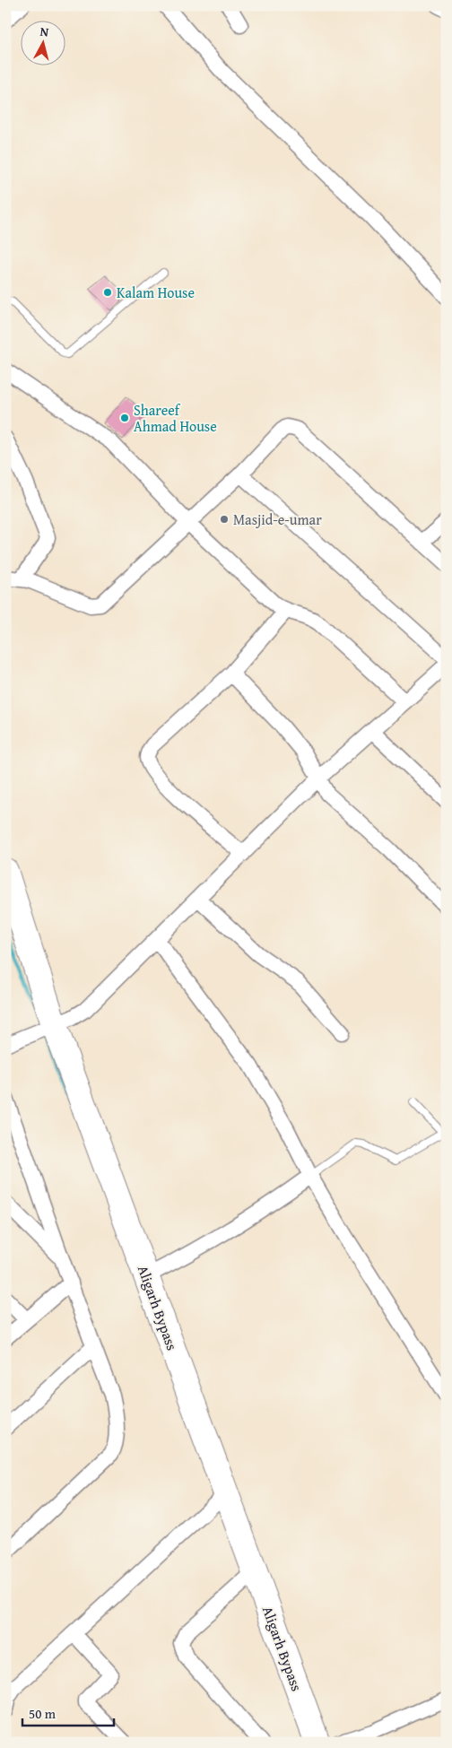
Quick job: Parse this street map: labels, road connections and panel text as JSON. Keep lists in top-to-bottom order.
{
  "streets": {
    "highway": ["Aligarh Bypass"]
  },
  "places": ["Kalam House", "Shareef Ahmad House", "Masjid-e-umar"],
  "scale_bar": "50 m",
  "north": "top"
}
